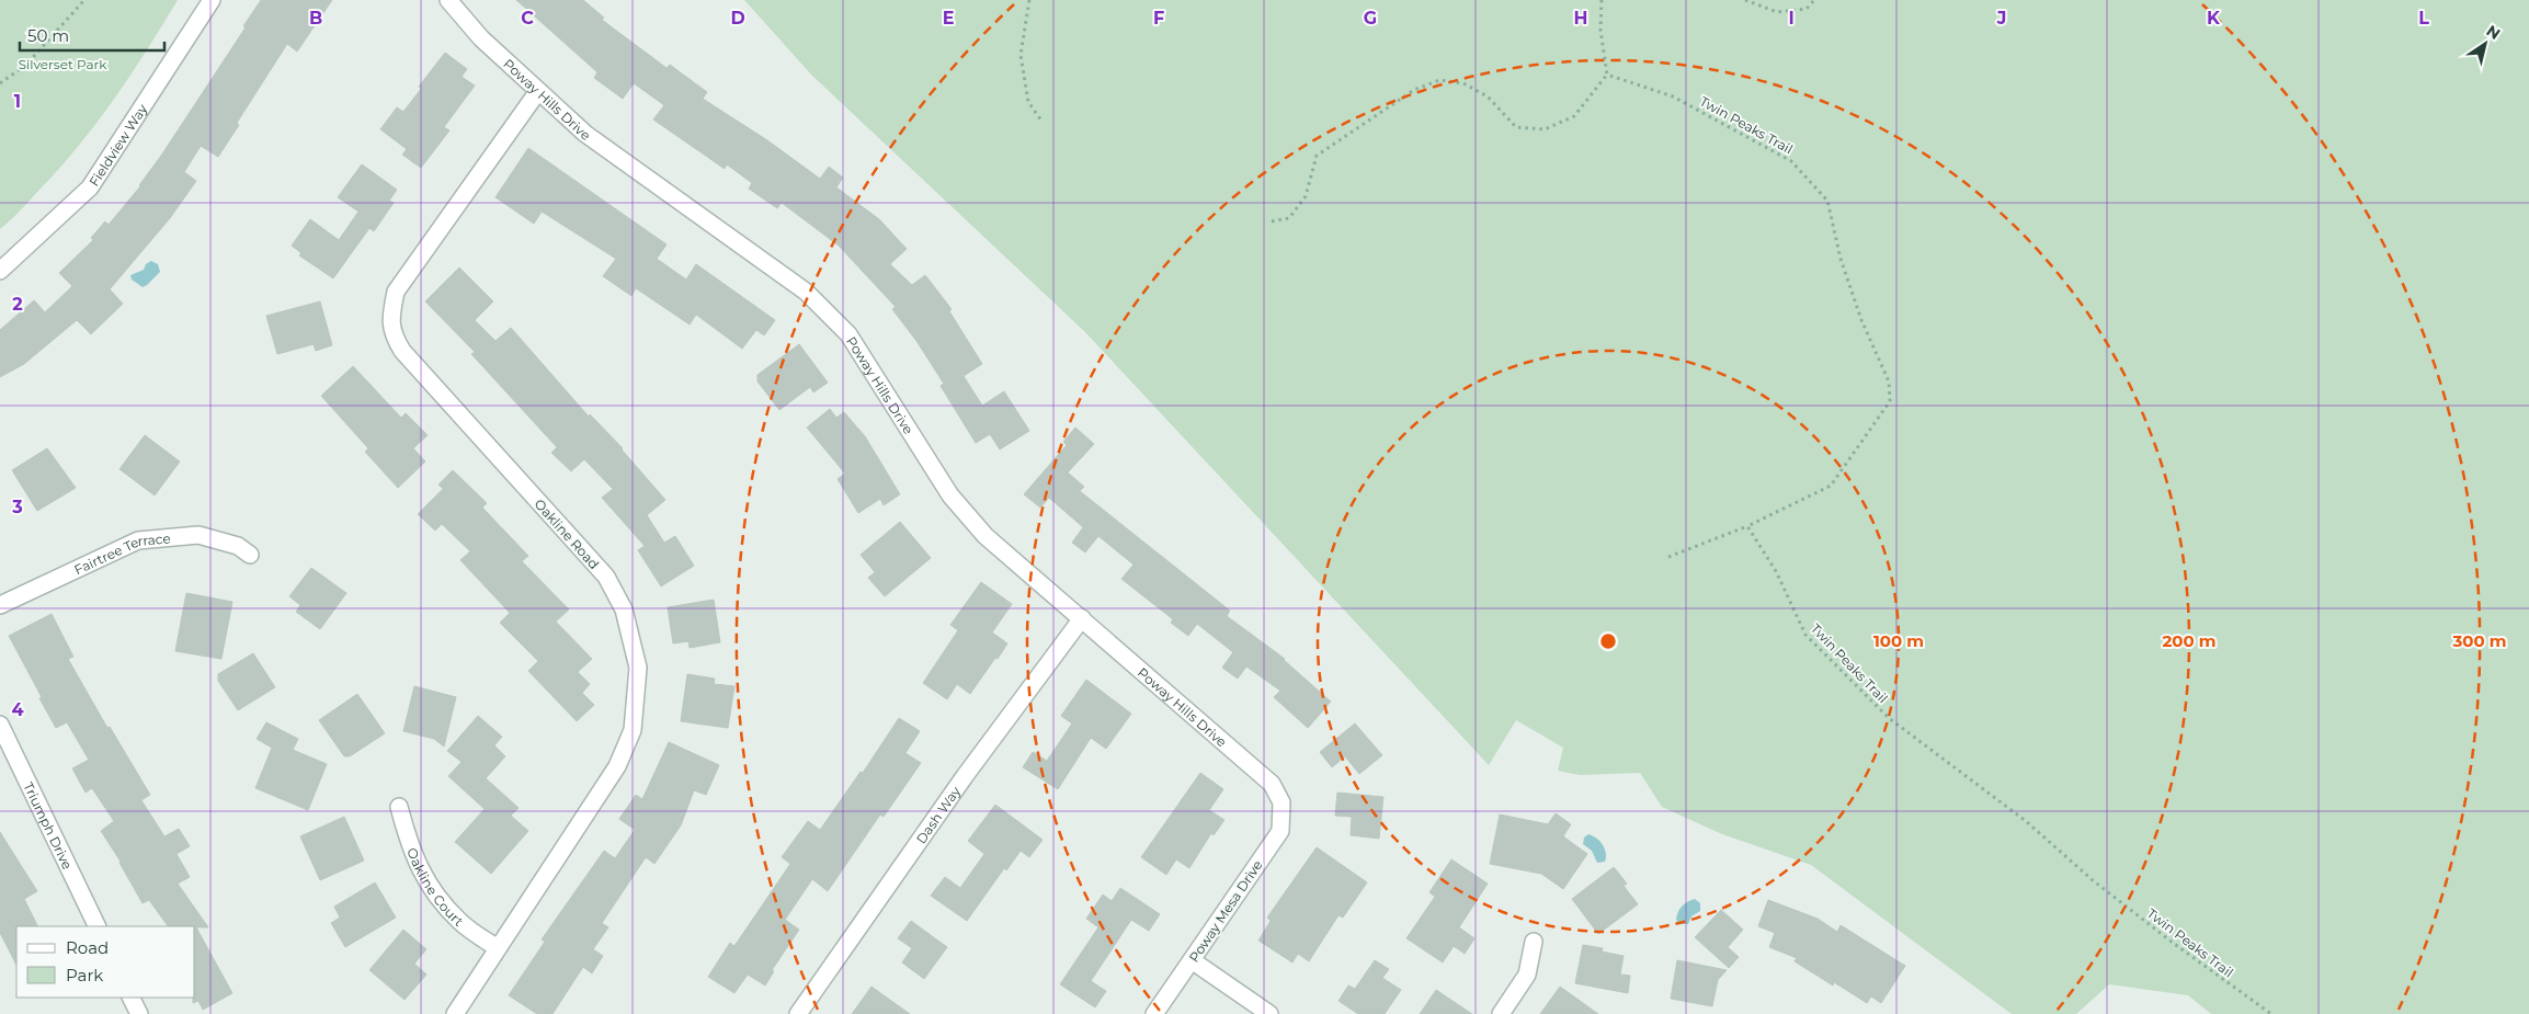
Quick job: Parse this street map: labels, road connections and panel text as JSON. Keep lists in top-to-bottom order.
{
  "streets": {
    "street": [
      "Poway Hills Drive",
      "Fieldview Way",
      "Oakline Road",
      "Fairtree Terrace",
      "Dash Way",
      "Triumph Drive",
      "Oakline Court",
      "Poway Mesa Drive"
    ],
    "path": ["Twin Peaks Trail"]
  },
  "crossings": [
    ["Poway Hills Drive", "Oakline Road"],
    ["Poway Hills Drive", "Dash Way"],
    ["Poway Hills Drive", "Poway Mesa Drive"],
    ["Oakline Road", "Oakline Court"]
  ],
  "parks": ["Silverset Park"],
  "legend": ["Road", "Park"],
  "scale_bar": "50 m",
  "north": "top right",
  "grid": {
    "columns": [
      "B",
      "C",
      "D",
      "E",
      "F",
      "G",
      "H",
      "I",
      "J",
      "K",
      "L"
    ],
    "rows": [
      "1",
      "2",
      "3",
      "4"
    ]
  },
  "rings": ["100 m", "200 m", "300 m"]
}
